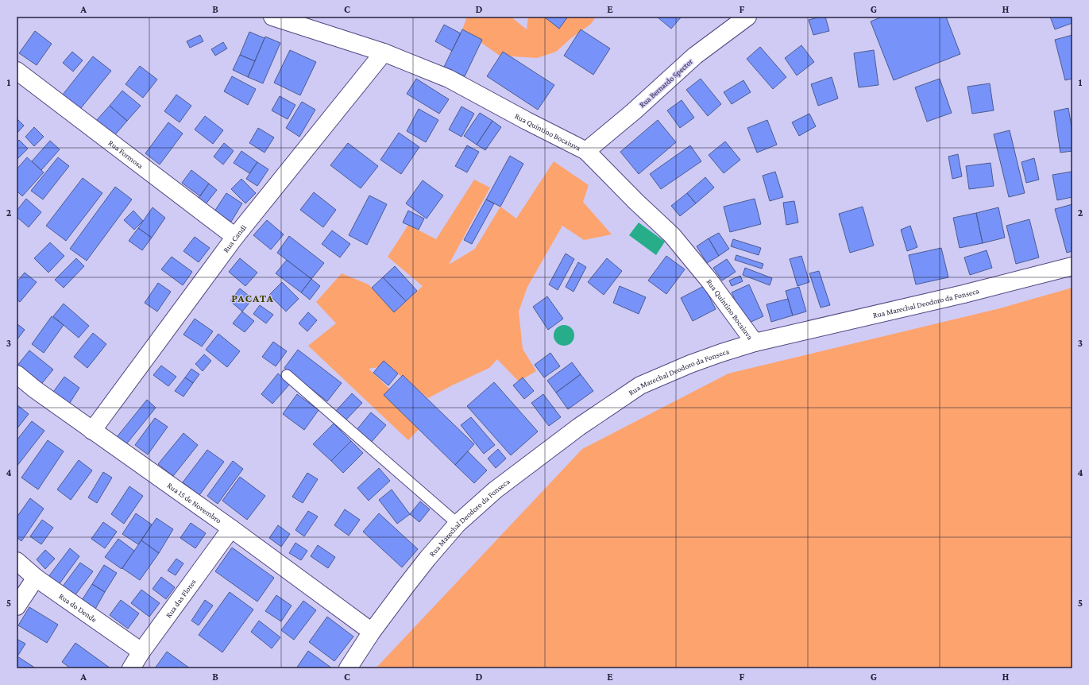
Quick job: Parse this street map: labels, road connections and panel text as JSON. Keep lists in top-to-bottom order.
{
  "streets": {
    "street": [
      "Rua Bernardo Spector",
      "Rua Quintino Bocaiuva",
      "Rua Formosa",
      "Rua Candi",
      "Rua Marechal Deodoro da Fonseca",
      "Rua 15 de Novembro",
      "Rua das Flores",
      "Rua do Dende"
    ]
  },
  "crossings": [
    ["Rua Bernardo Spector", "Rua Quintino Bocaiuva"],
    ["Rua Quintino Bocaiuva", "Rua Candi"],
    ["Rua Quintino Bocaiuva", "Rua Marechal Deodoro da Fonseca"],
    ["Rua Formosa", "Rua Candi"],
    ["Rua Candi", "Rua 15 de Novembro"],
    ["Rua Marechal Deodoro da Fonseca", "Rua 15 de Novembro"],
    ["Rua 15 de Novembro", "Rua das Flores"],
    ["Rua das Flores", "Rua do Dende"]
  ],
  "districts": ["PACATA"],
  "grid": {
    "columns": [
      "A",
      "B",
      "C",
      "D",
      "E",
      "F",
      "G",
      "H"
    ],
    "rows": [
      "1",
      "2",
      "3",
      "4",
      "5"
    ]
  }
}
